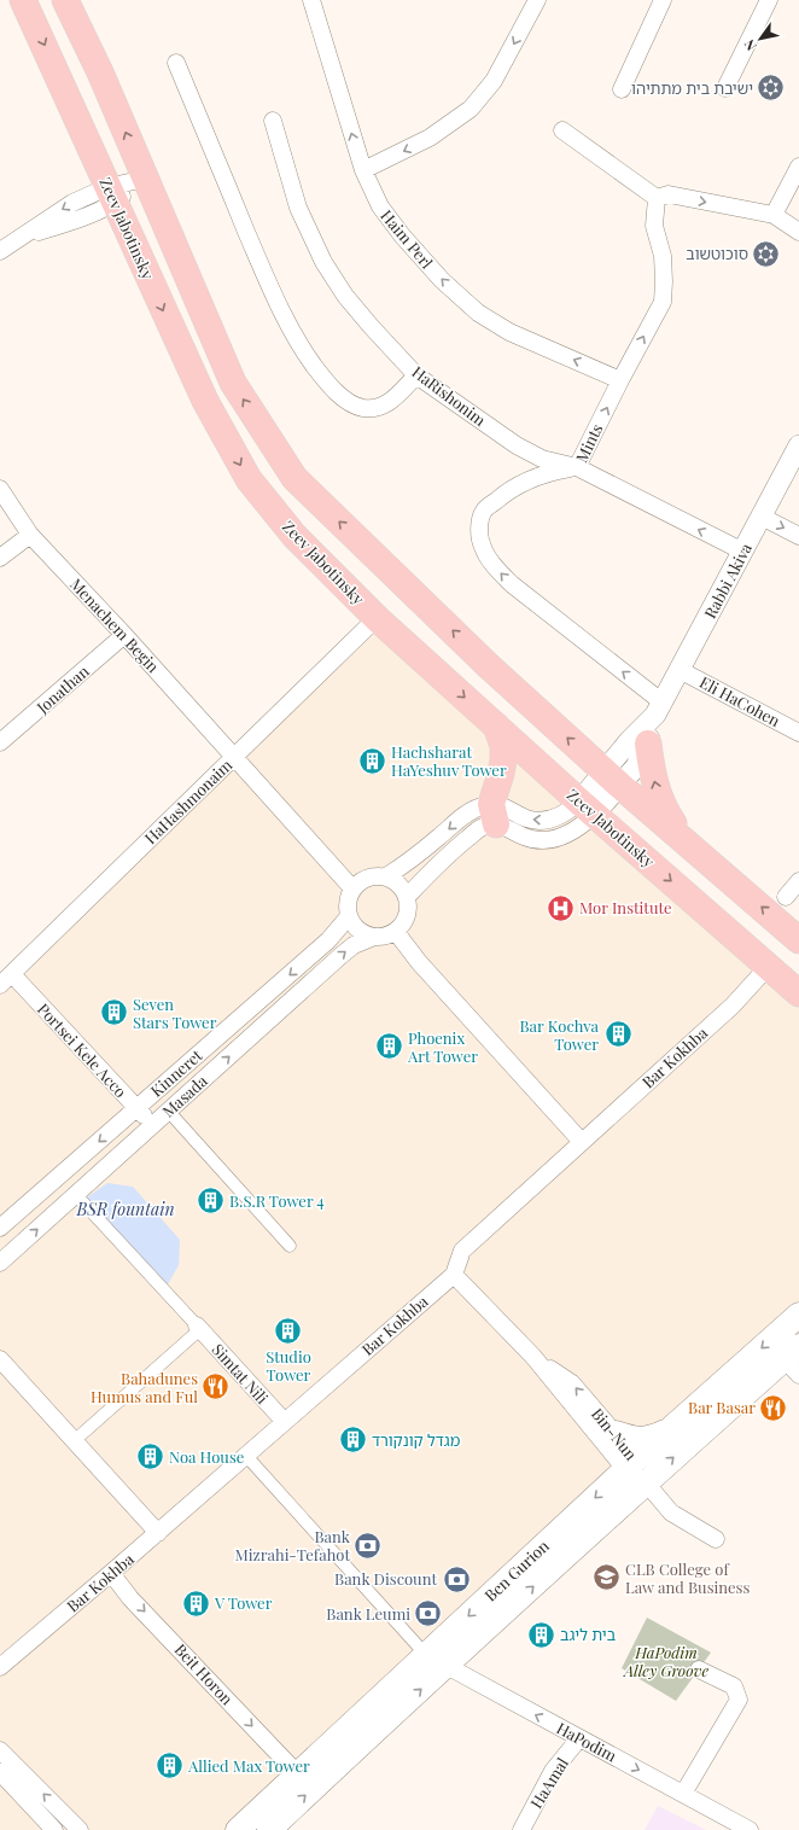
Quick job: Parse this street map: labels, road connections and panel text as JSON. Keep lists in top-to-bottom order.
{
  "streets": {
    "main road": ["Zeev Jabotinsky", "Ben Gurion"],
    "street": [
      "Haim Perl",
      "HaRishonim",
      "Mints",
      "Rabbi Akiva",
      "Menachem Begin",
      "Jonathan",
      "Eli HaCohen",
      "HaHashmonaim",
      "Portsei Kele Acco",
      "Bar Kokhba",
      "Kinneret",
      "Masada",
      "Simtat Nili",
      "Bin-Nun",
      "Beit Horon",
      "HaPodim",
      "HaAmal"
    ]
  },
  "crossings": [
    ["Zeev Jabotinsky", "HaHashmonaim"],
    ["Zeev Jabotinsky", "Bar Kokhba"],
    ["Haim Perl", "Mints"],
    ["HaRishonim", "Mints"],
    ["HaRishonim", "Rabbi Akiva"],
    ["Mints", "Rabbi Akiva"],
    ["Rabbi Akiva", "Eli HaCohen"],
    ["Menachem Begin", "Jonathan"],
    ["Menachem Begin", "HaHashmonaim"],
    ["Menachem Begin", "Kinneret"],
    ["Menachem Begin", "Masada"],
    ["HaHashmonaim", "Portsei Kele Acco"],
    ["Portsei Kele Acco", "Kinneret"],
    ["Portsei Kele Acco", "Masada"],
    ["Bar Kokhba", "Simtat Nili"],
    ["Bar Kokhba", "Bin-Nun"],
    ["Bar Kokhba", "Beit Horon"],
    ["Kinneret", "Masada"],
    ["Bin-Nun", "Ben Gurion"],
    ["Ben Gurion", "Beit Horon"],
    ["Ben Gurion", "HaPodim"],
    ["HaPodim", "HaAmal"]
  ],
  "one_way": [
    "Haim Perl",
    "Kinneret",
    "Masada",
    "Beit Horon"
  ],
  "water": ["BSR fountain"],
  "parks": ["HaPodim Alley Groove"],
  "places": {
    "synagogue": ["ישיבת בית מתתיהו", "סוכוטשוב"],
    "building": [
      "Hachsharat HaYeshuv Tower",
      "Seven Stars Tower",
      "Bar Kochva Tower",
      "Phoenix Art Tower",
      "B.S.R Tower 4",
      "Studio Tower",
      "מגדל קונקורד",
      "Noa House",
      "V Tower",
      "בית ליגב",
      "Allied Max Tower"
    ],
    "hospital": ["Mor Institute"],
    "restaurant": ["Bahadunes Humus and Ful", "Bar Basar"],
    "bank": ["Bank Mizrahi-Tefahot", "Bank Discount", "Bank Leumi"],
    "school or university": ["CLB College of Law and Business"]
  },
  "north": "bottom left"
}
